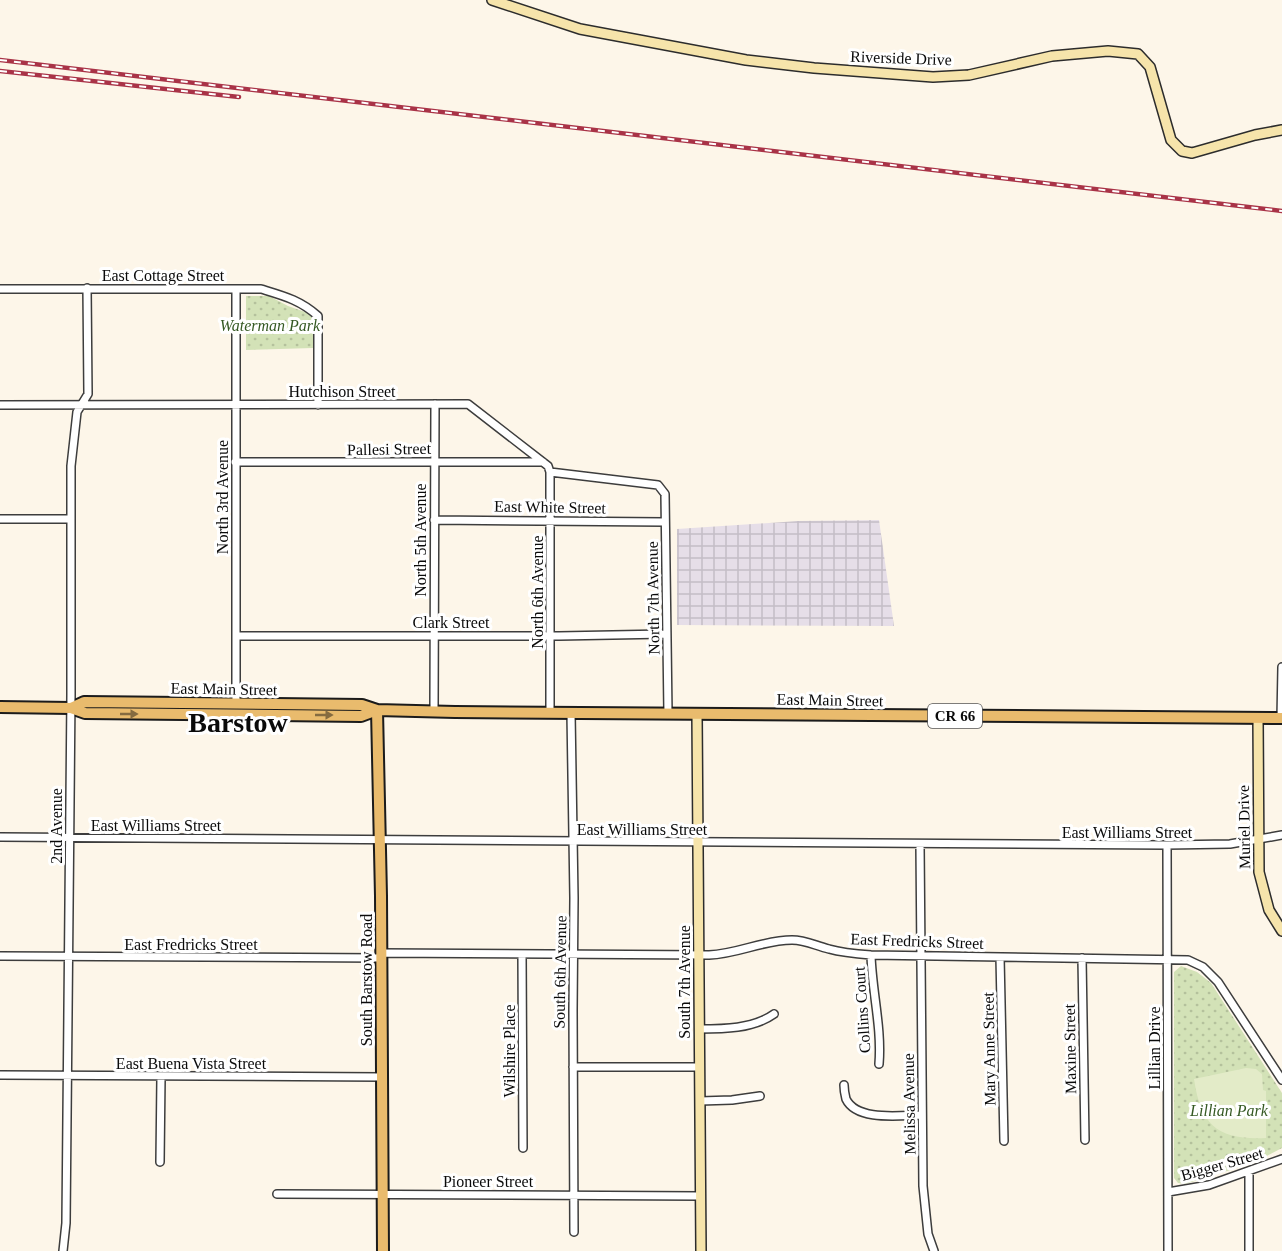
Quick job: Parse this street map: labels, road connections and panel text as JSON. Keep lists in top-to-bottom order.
{
  "streets": {
    "main road": ["East Main Street", "CR 66", "South Barstow Road"],
    "street": [
      "Riverside Drive",
      "East Cottage Street",
      "Hutchison Street",
      "Pallesi Street",
      "North 3rd Avenue",
      "East White Street",
      "North 5th Avenue",
      "North 6th Avenue",
      "North 7th Avenue",
      "Clark Street",
      "East Williams Street",
      "2nd Avenue",
      "Muriel Drive",
      "East Fredricks Street",
      "South 6th Avenue",
      "South 7th Avenue",
      "Collins Court",
      "Lillian Drive",
      "Mary Anne Street",
      "Maxine Street",
      "Wilshire Place",
      "East Buena Vista Street",
      "Melissa Avenue",
      "Bigger Street",
      "Pioneer Street"
    ]
  },
  "crossings": [
    ["East Cottage Street", "Hutchison Street"],
    ["East Cottage Street", "North 3rd Avenue"],
    ["East Cottage Street", "2nd Avenue"],
    ["Hutchison Street", "Pallesi Street"],
    ["Hutchison Street", "North 3rd Avenue"],
    ["Hutchison Street", "North 5th Avenue"],
    ["Hutchison Street", "North 6th Avenue"],
    ["Hutchison Street", "North 7th Avenue"],
    ["Hutchison Street", "2nd Avenue"],
    ["Pallesi Street", "North 3rd Avenue"],
    ["Pallesi Street", "North 5th Avenue"],
    ["North 3rd Avenue", "Clark Street"],
    ["North 3rd Avenue", "East Main Street"],
    ["East White Street", "North 5th Avenue"],
    ["East White Street", "North 6th Avenue"],
    ["East White Street", "North 7th Avenue"],
    ["North 5th Avenue", "Clark Street"],
    ["North 5th Avenue", "East Main Street"],
    ["North 6th Avenue", "North 7th Avenue"],
    ["North 6th Avenue", "Clark Street"],
    ["North 6th Avenue", "East Main Street"],
    ["North 7th Avenue", "Clark Street"],
    ["North 7th Avenue", "East Main Street"],
    ["East Main Street", "2nd Avenue"],
    ["East Main Street", "Muriel Drive"],
    ["East Main Street", "South 6th Avenue"],
    ["East Main Street", "South Barstow Road"],
    ["East Main Street", "South 7th Avenue"],
    ["East Williams Street", "2nd Avenue"],
    ["East Williams Street", "Muriel Drive"],
    ["East Williams Street", "South 6th Avenue"],
    ["East Williams Street", "South Barstow Road"],
    ["East Williams Street", "South 7th Avenue"],
    ["East Williams Street", "Lillian Drive"],
    ["East Williams Street", "Melissa Avenue"],
    ["2nd Avenue", "East Fredricks Street"],
    ["2nd Avenue", "East Buena Vista Street"],
    ["East Fredricks Street", "South 6th Avenue"],
    ["East Fredricks Street", "South Barstow Road"],
    ["East Fredricks Street", "South 7th Avenue"],
    ["East Fredricks Street", "Collins Court"],
    ["East Fredricks Street", "Lillian Drive"],
    ["East Fredricks Street", "Mary Anne Street"],
    ["East Fredricks Street", "Maxine Street"],
    ["East Fredricks Street", "Wilshire Place"],
    ["East Fredricks Street", "Melissa Avenue"],
    ["South 6th Avenue", "Pioneer Street"],
    ["South Barstow Road", "East Buena Vista Street"],
    ["South Barstow Road", "Pioneer Street"],
    ["South 7th Avenue", "Pioneer Street"],
    ["Lillian Drive", "Bigger Street"]
  ],
  "districts": ["Barstow"],
  "parks": ["Waterman Park", "Lillian Park"]
}
